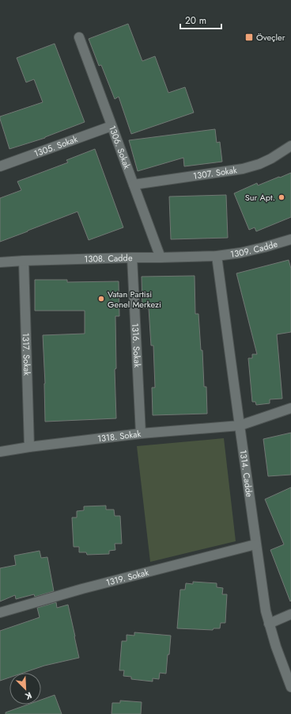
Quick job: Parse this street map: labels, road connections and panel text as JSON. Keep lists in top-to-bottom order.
{
  "streets": {
    "street": [
      "1305. Sokak",
      "1306. Sokak",
      "1307. Sokak",
      "1309. Cadde",
      "1308. Cadde",
      "1316. Sokak",
      "1317. Sokak",
      "1318. Sokak",
      "1314. Cadde",
      "1319. Sokak"
    ]
  },
  "crossings": [
    ["1305. Sokak", "1306. Sokak"],
    ["1306. Sokak", "1307. Sokak"],
    ["1306. Sokak", "1308. Cadde"],
    ["1309. Cadde", "1308. Cadde"],
    ["1309. Cadde", "1314. Cadde"],
    ["1308. Cadde", "1316. Sokak"],
    ["1308. Cadde", "1317. Sokak"],
    ["1308. Cadde", "1314. Cadde"],
    ["1316. Sokak", "1318. Sokak"],
    ["1317. Sokak", "1318. Sokak"],
    ["1318. Sokak", "1314. Cadde"],
    ["1314. Cadde", "1319. Sokak"]
  ],
  "places": {
    "transit": ["Öveçler"],
    "other": ["Sur Apt.", "Vatan Partisi Genel Merkezi"]
  },
  "scale_bar": "20 m",
  "north": "bottom right"
}
